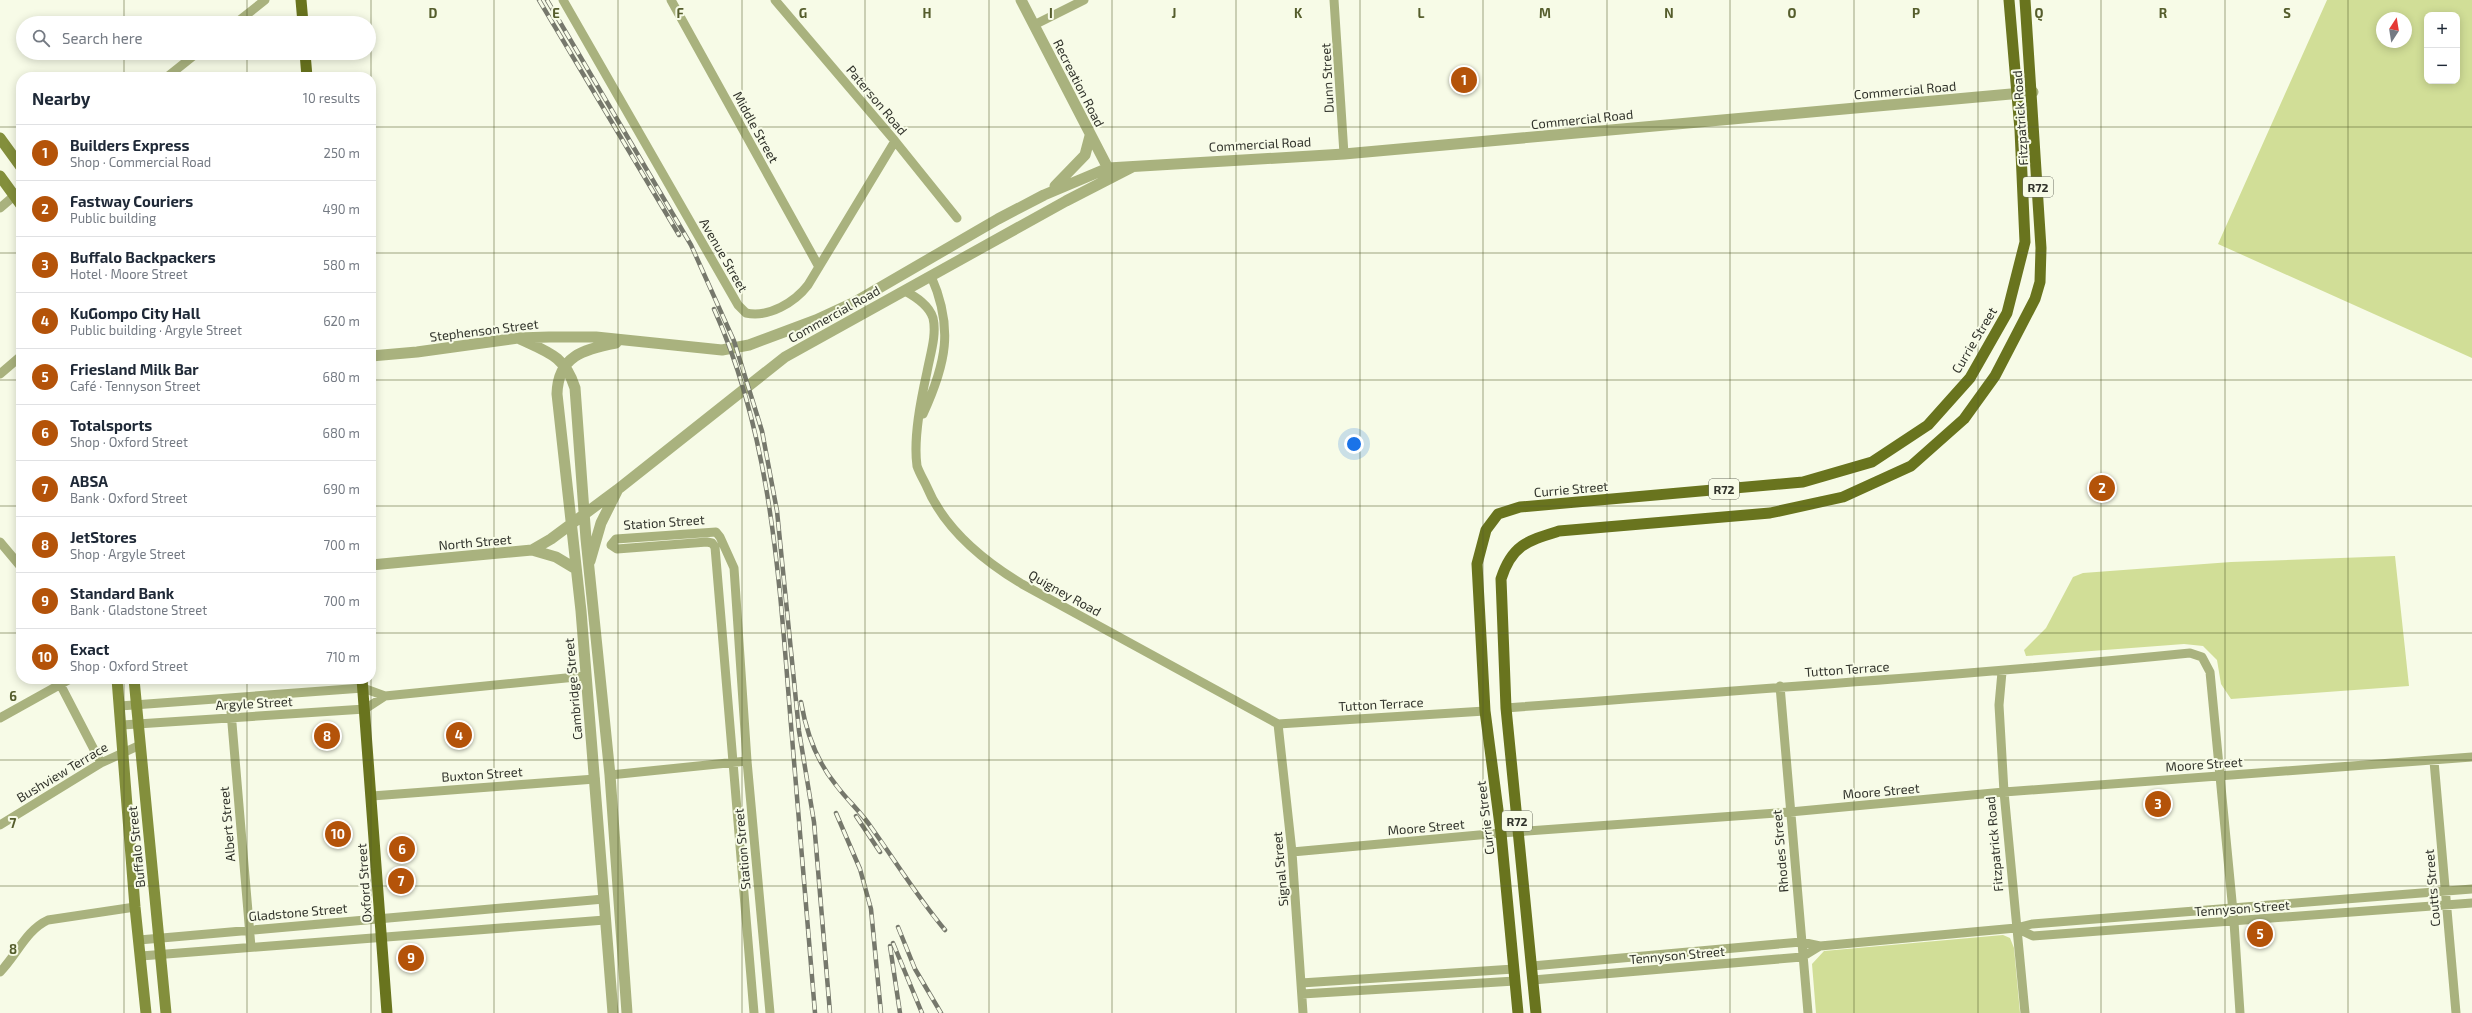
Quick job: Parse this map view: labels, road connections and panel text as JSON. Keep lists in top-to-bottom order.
{
  "streets": {
    "main road": [
      "Fitzpatrick Road",
      "R72",
      "Currie Street",
      "Buffalo Street",
      "Oxford Street"
    ],
    "street": [
      "Dunn Street",
      "Recreation Road",
      "Commercial Road",
      "Paterson Road",
      "Middle Street",
      "Avenue Street",
      "Stephenson Street",
      "Station Street",
      "North Street",
      "Quigney Road",
      "Tutton Terrace",
      "Cambridge Street",
      "Argyle Street",
      "Moore Street",
      "Bushview Terrace",
      "Buxton Street",
      "Albert Street",
      "Rhodes Street",
      "Signal Street",
      "Coutts Street",
      "Tennyson Street",
      "Gladstone Street"
    ]
  },
  "crossings": [
    ["Dunn Street", "Commercial Road"],
    ["Recreation Road", "Commercial Road"],
    ["Commercial Road", "Fitzpatrick Road"],
    ["Commercial Road", "Stephenson Street"],
    ["Commercial Road", "North Street"],
    ["Commercial Road", "Quigney Road"],
    ["Commercial Road", "Cambridge Street"],
    ["Paterson Road", "Avenue Street"],
    ["Fitzpatrick Road", "R72"],
    ["Fitzpatrick Road", "Currie Street"],
    ["Fitzpatrick Road", "Tutton Terrace"],
    ["Fitzpatrick Road", "Moore Street"],
    ["Fitzpatrick Road", "Tennyson Street"],
    ["Middle Street", "Avenue Street"],
    ["R72", "Tutton Terrace"],
    ["R72", "Moore Street"],
    ["R72", "Tennyson Street"],
    ["Currie Street", "Tutton Terrace"],
    ["Currie Street", "Moore Street"],
    ["North Street", "Cambridge Street"],
    ["Quigney Road", "Tutton Terrace"],
    ["Quigney Road", "Signal Street"],
    ["Tutton Terrace", "Moore Street"],
    ["Tutton Terrace", "Rhodes Street"],
    ["Tutton Terrace", "Signal Street"],
    ["Cambridge Street", "Argyle Street"],
    ["Cambridge Street", "Buxton Street"],
    ["Cambridge Street", "Gladstone Street"],
    ["Argyle Street", "Albert Street"],
    ["Argyle Street", "Buffalo Street"],
    ["Argyle Street", "Oxford Street"],
    ["Moore Street", "Rhodes Street"],
    ["Moore Street", "Signal Street"],
    ["Moore Street", "Coutts Street"],
    ["Bushview Terrace", "Buffalo Street"],
    ["Buxton Street", "Oxford Street"],
    ["Albert Street", "Gladstone Street"],
    ["Buffalo Street", "Gladstone Street"],
    ["Rhodes Street", "Tennyson Street"],
    ["Oxford Street", "Gladstone Street"],
    ["Coutts Street", "Tennyson Street"]
  ],
  "north": "top",
  "page": {
    "map_buttons": ["+", "−"],
    "search": "Search here",
    "pins": [
      "1",
      "2",
      "4",
      "8",
      "3",
      "10",
      "6",
      "7",
      "5",
      "9"
    ],
    "heading": ["Nearby", "10 results"],
    "list": [
      {
        "mark": "1",
        "name": "Builders Express",
        "note": "Shop · Commercial Road",
        "value": "250 m"
      },
      {
        "mark": "2",
        "name": "Fastway Couriers",
        "note": "Public building",
        "value": "490 m"
      },
      {
        "mark": "3",
        "name": "Buffalo Backpackers",
        "note": "Hotel · Moore Street",
        "value": "580 m"
      },
      {
        "mark": "4",
        "name": "KuGompo City Hall",
        "note": "Public building · Argyle Street",
        "value": "620 m"
      },
      {
        "mark": "5",
        "name": "Friesland Milk Bar",
        "note": "Café · Tennyson Street",
        "value": "680 m"
      },
      {
        "mark": "6",
        "name": "Totalsports",
        "note": "Shop · Oxford Street",
        "value": "680 m"
      },
      {
        "mark": "7",
        "name": "ABSA",
        "note": "Bank · Oxford Street",
        "value": "690 m"
      },
      {
        "mark": "8",
        "name": "JetStores",
        "note": "Shop · Argyle Street",
        "value": "700 m"
      },
      {
        "mark": "9",
        "name": "Standard Bank",
        "note": "Bank · Gladstone Street",
        "value": "700 m"
      },
      {
        "mark": "10",
        "name": "Exact",
        "note": "Shop · Oxford Street",
        "value": "710 m"
      }
    ]
  },
  "grid": {
    "columns": [
      "D",
      "E",
      "F",
      "G",
      "H",
      "I",
      "J",
      "K",
      "L",
      "M",
      "N",
      "O",
      "P",
      "Q",
      "R",
      "S"
    ],
    "rows": ["6", "7", "8"]
  }
}
